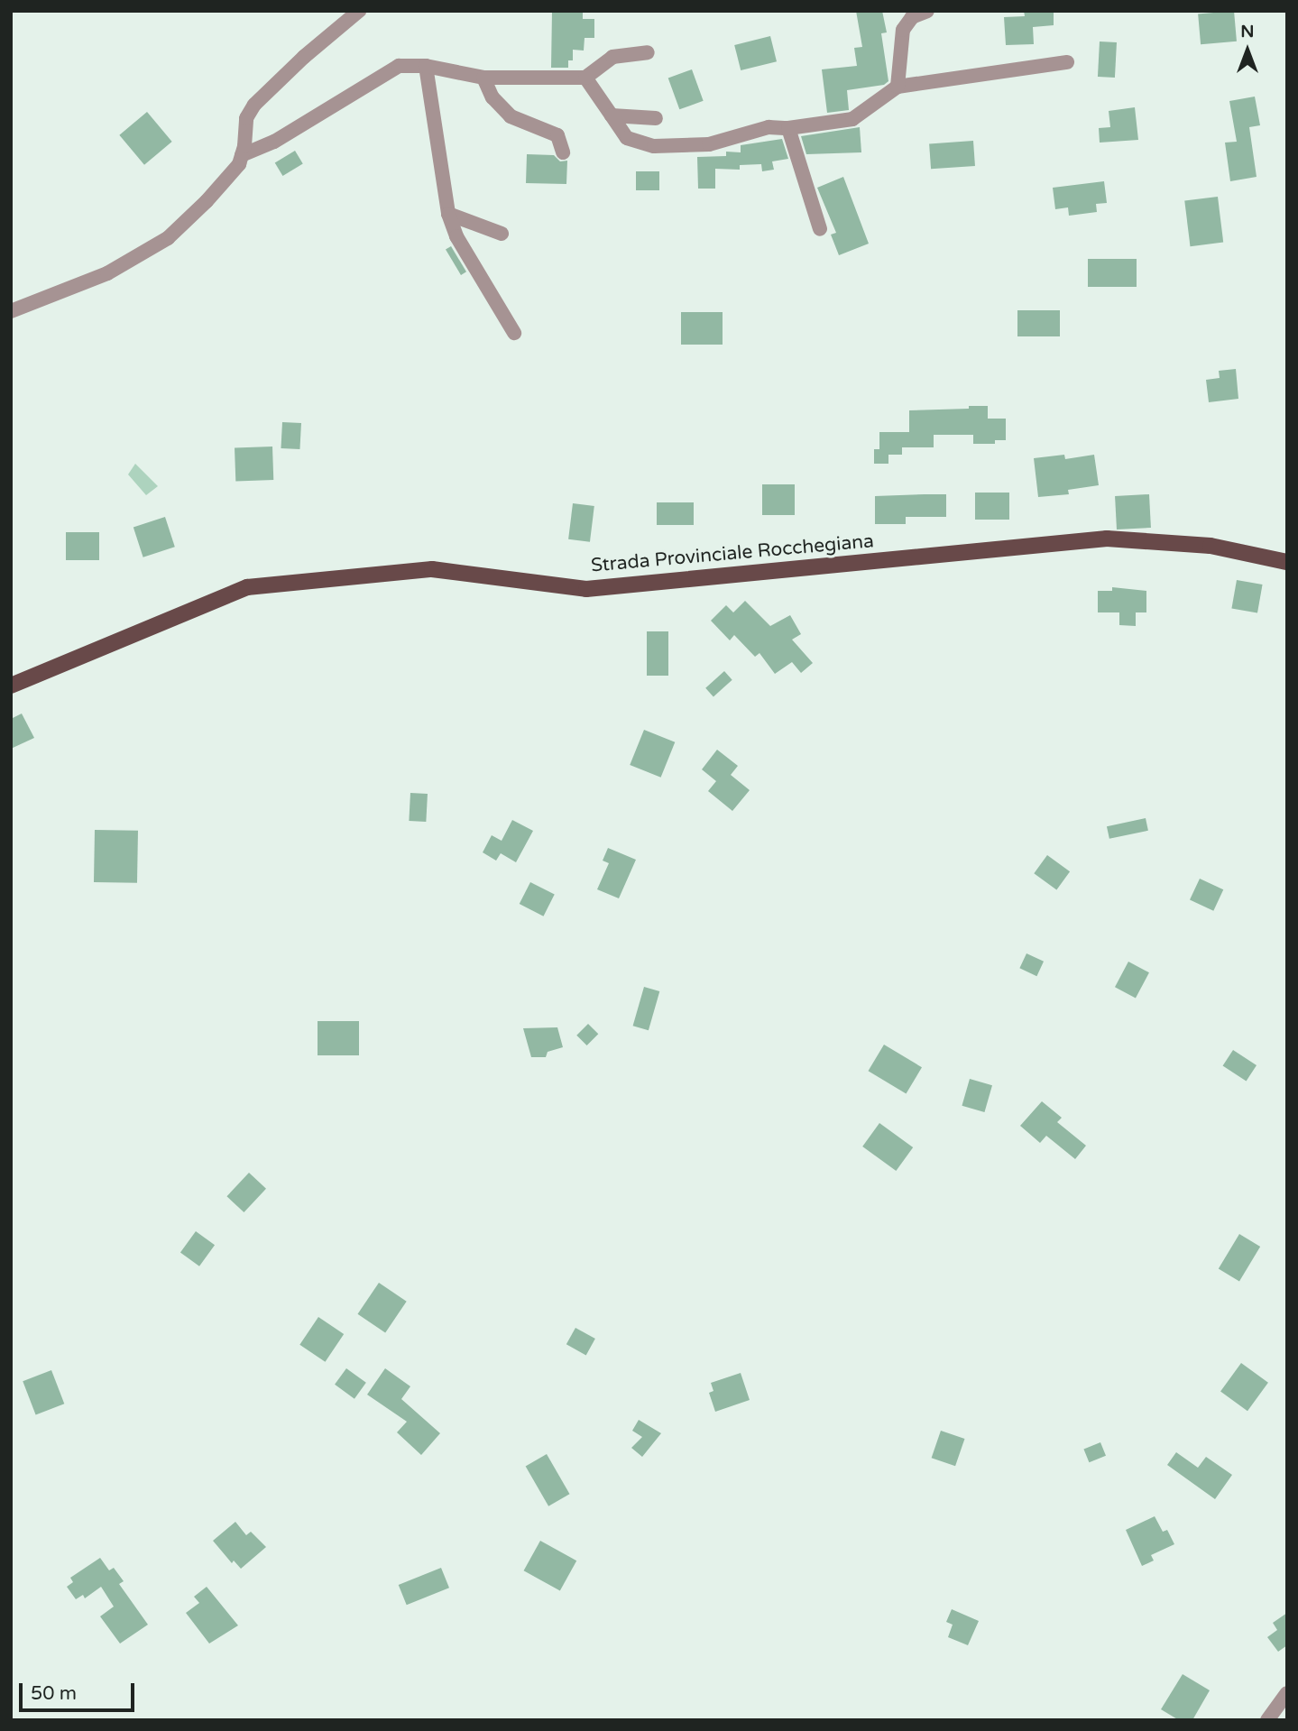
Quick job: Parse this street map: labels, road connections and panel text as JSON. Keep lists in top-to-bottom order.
{
  "streets": {
    "main road": ["Strada Provinciale Rocchegiana"]
  },
  "scale_bar": "50 m",
  "north": "top"
}
